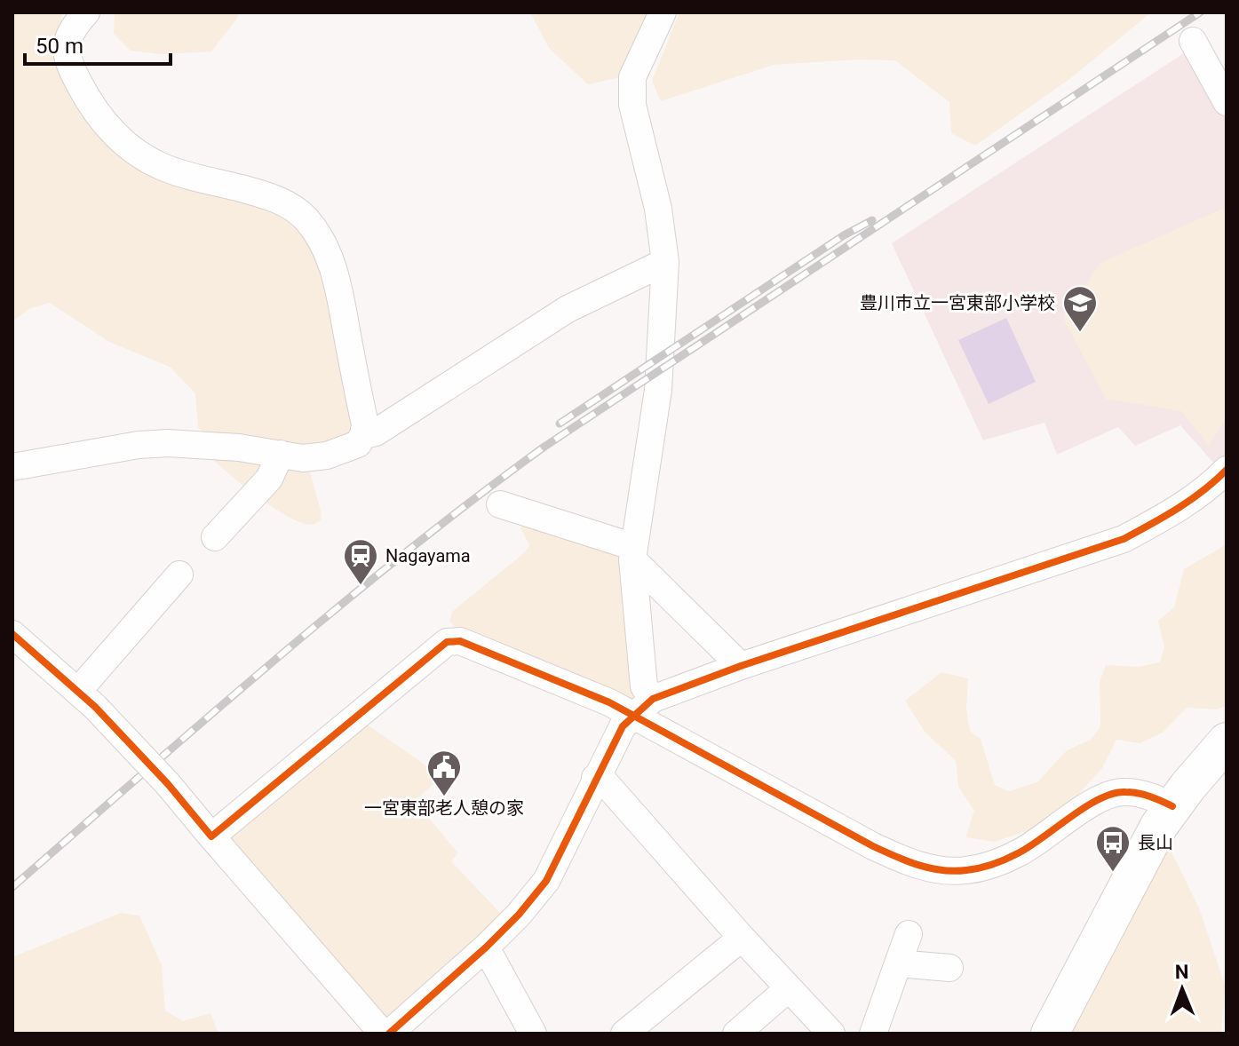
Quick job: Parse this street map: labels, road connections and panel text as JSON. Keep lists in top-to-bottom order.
{
  "places": {
    "school or university": ["豊川市立一宮東部小学校"],
    "station": ["Nagayama"],
    "public building": ["一宮東部老人憩の家"],
    "bus stop": ["長山"]
  },
  "scale_bar": "50 m",
  "north": "top"
}
